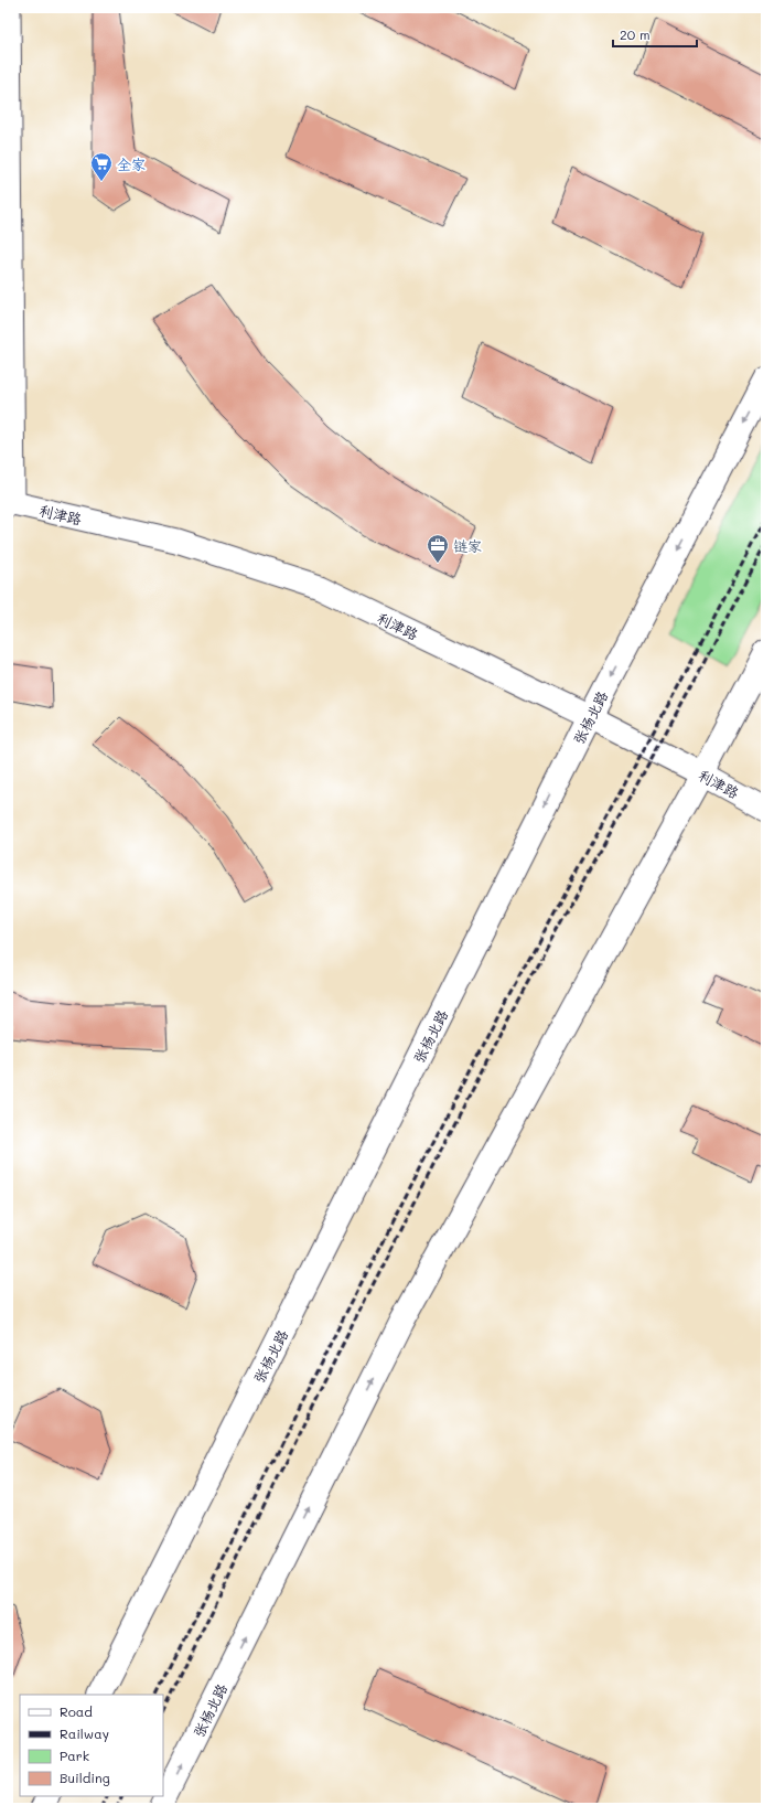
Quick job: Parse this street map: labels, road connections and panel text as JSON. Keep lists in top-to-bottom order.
{
  "streets": {
    "main road": ["张杨北路"],
    "street": ["利津路"]
  },
  "crossings": [
    ["利津路", "张杨北路"]
  ],
  "places": {
    "supermarket": ["全家"],
    "office": ["链家"]
  },
  "legend": [
    "Road",
    "Railway",
    "Park",
    "Building"
  ],
  "scale_bar": "20 m"
}
